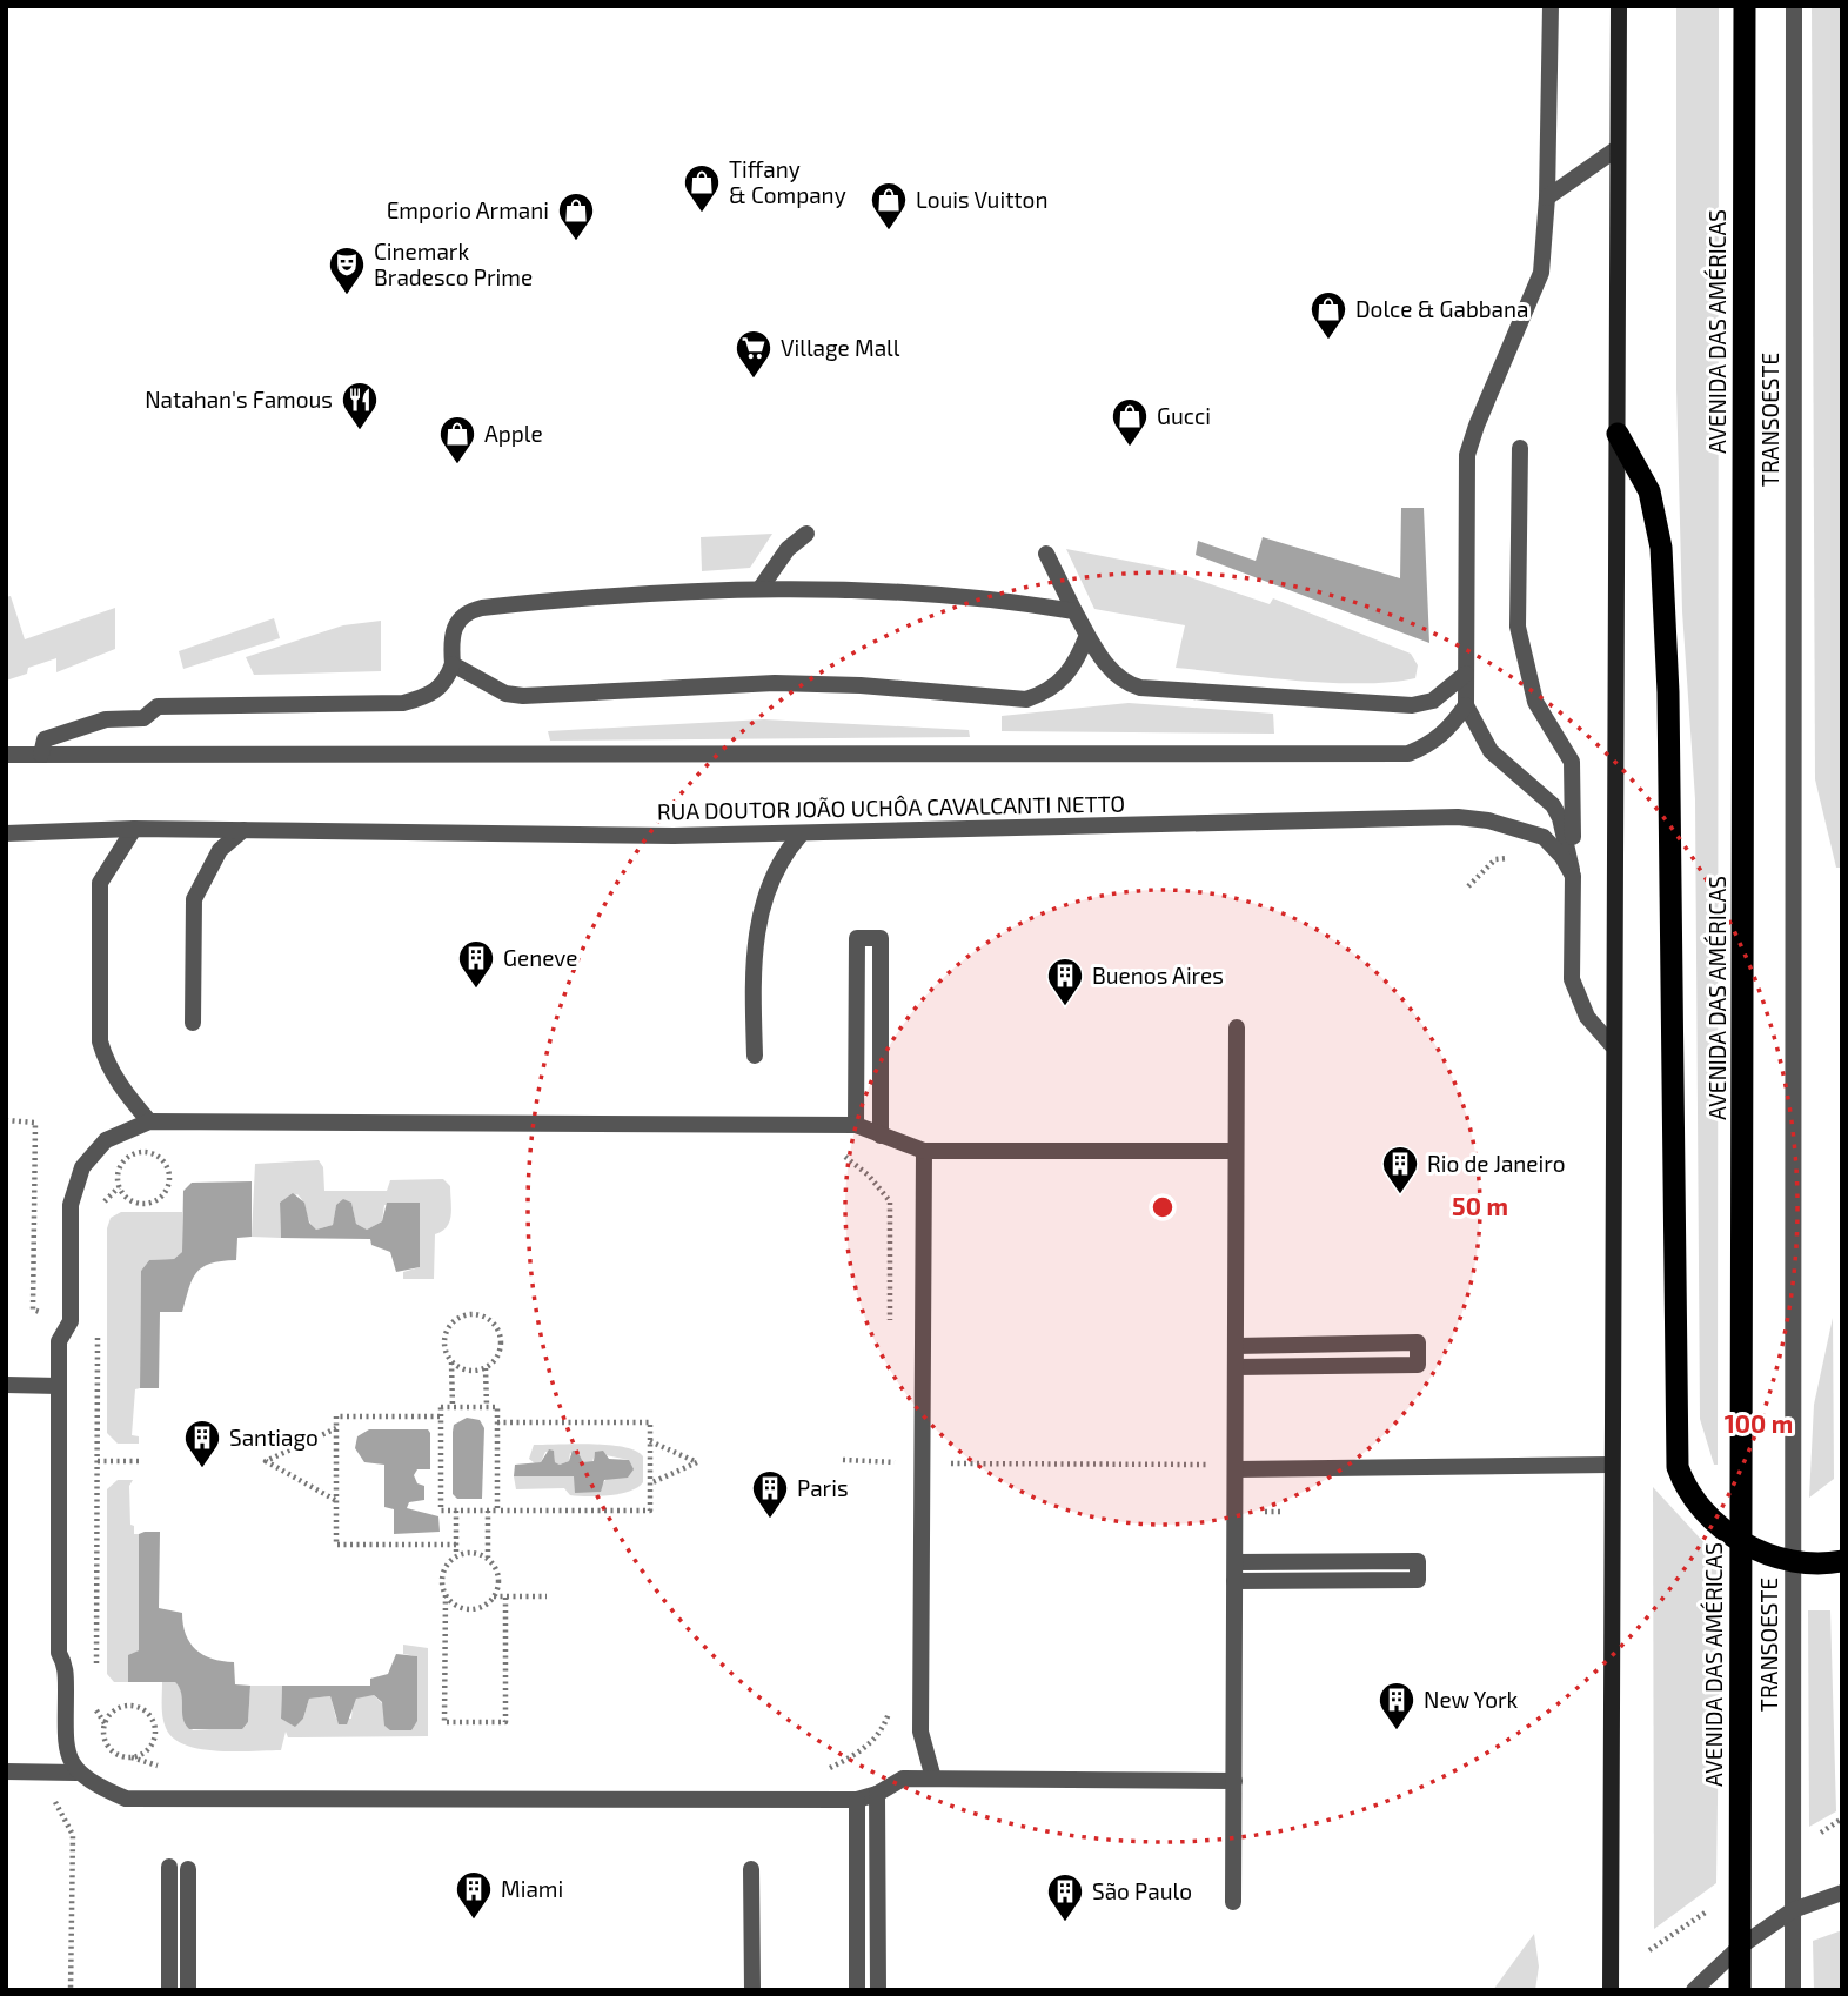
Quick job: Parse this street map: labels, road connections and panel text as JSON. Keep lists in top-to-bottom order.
{
  "streets": {
    "highway": ["AVENIDA DAS AMÉRICAS"],
    "street": ["TRANSOESTE", "RUA DOUTOR JOÃO UCHÔA CAVALCANTI NETTO"]
  },
  "places": {
    "shop": [
      "Tiffany & Company",
      "Louis Vuitton",
      "Emporio Armani",
      "Dolce & Gabbana",
      "Gucci",
      "Apple"
    ],
    "theatre": ["Cinemark Bradesco Prime"],
    "supermarket": ["Village Mall"],
    "restaurant": ["Natahan's Famous"],
    "building": [
      "Geneve",
      "Buenos Aires",
      "Rio de Janeiro",
      "Santiago",
      "Paris",
      "New York",
      "Miami",
      "São Paulo"
    ]
  },
  "rings": ["50 m", "100 m"]
}
